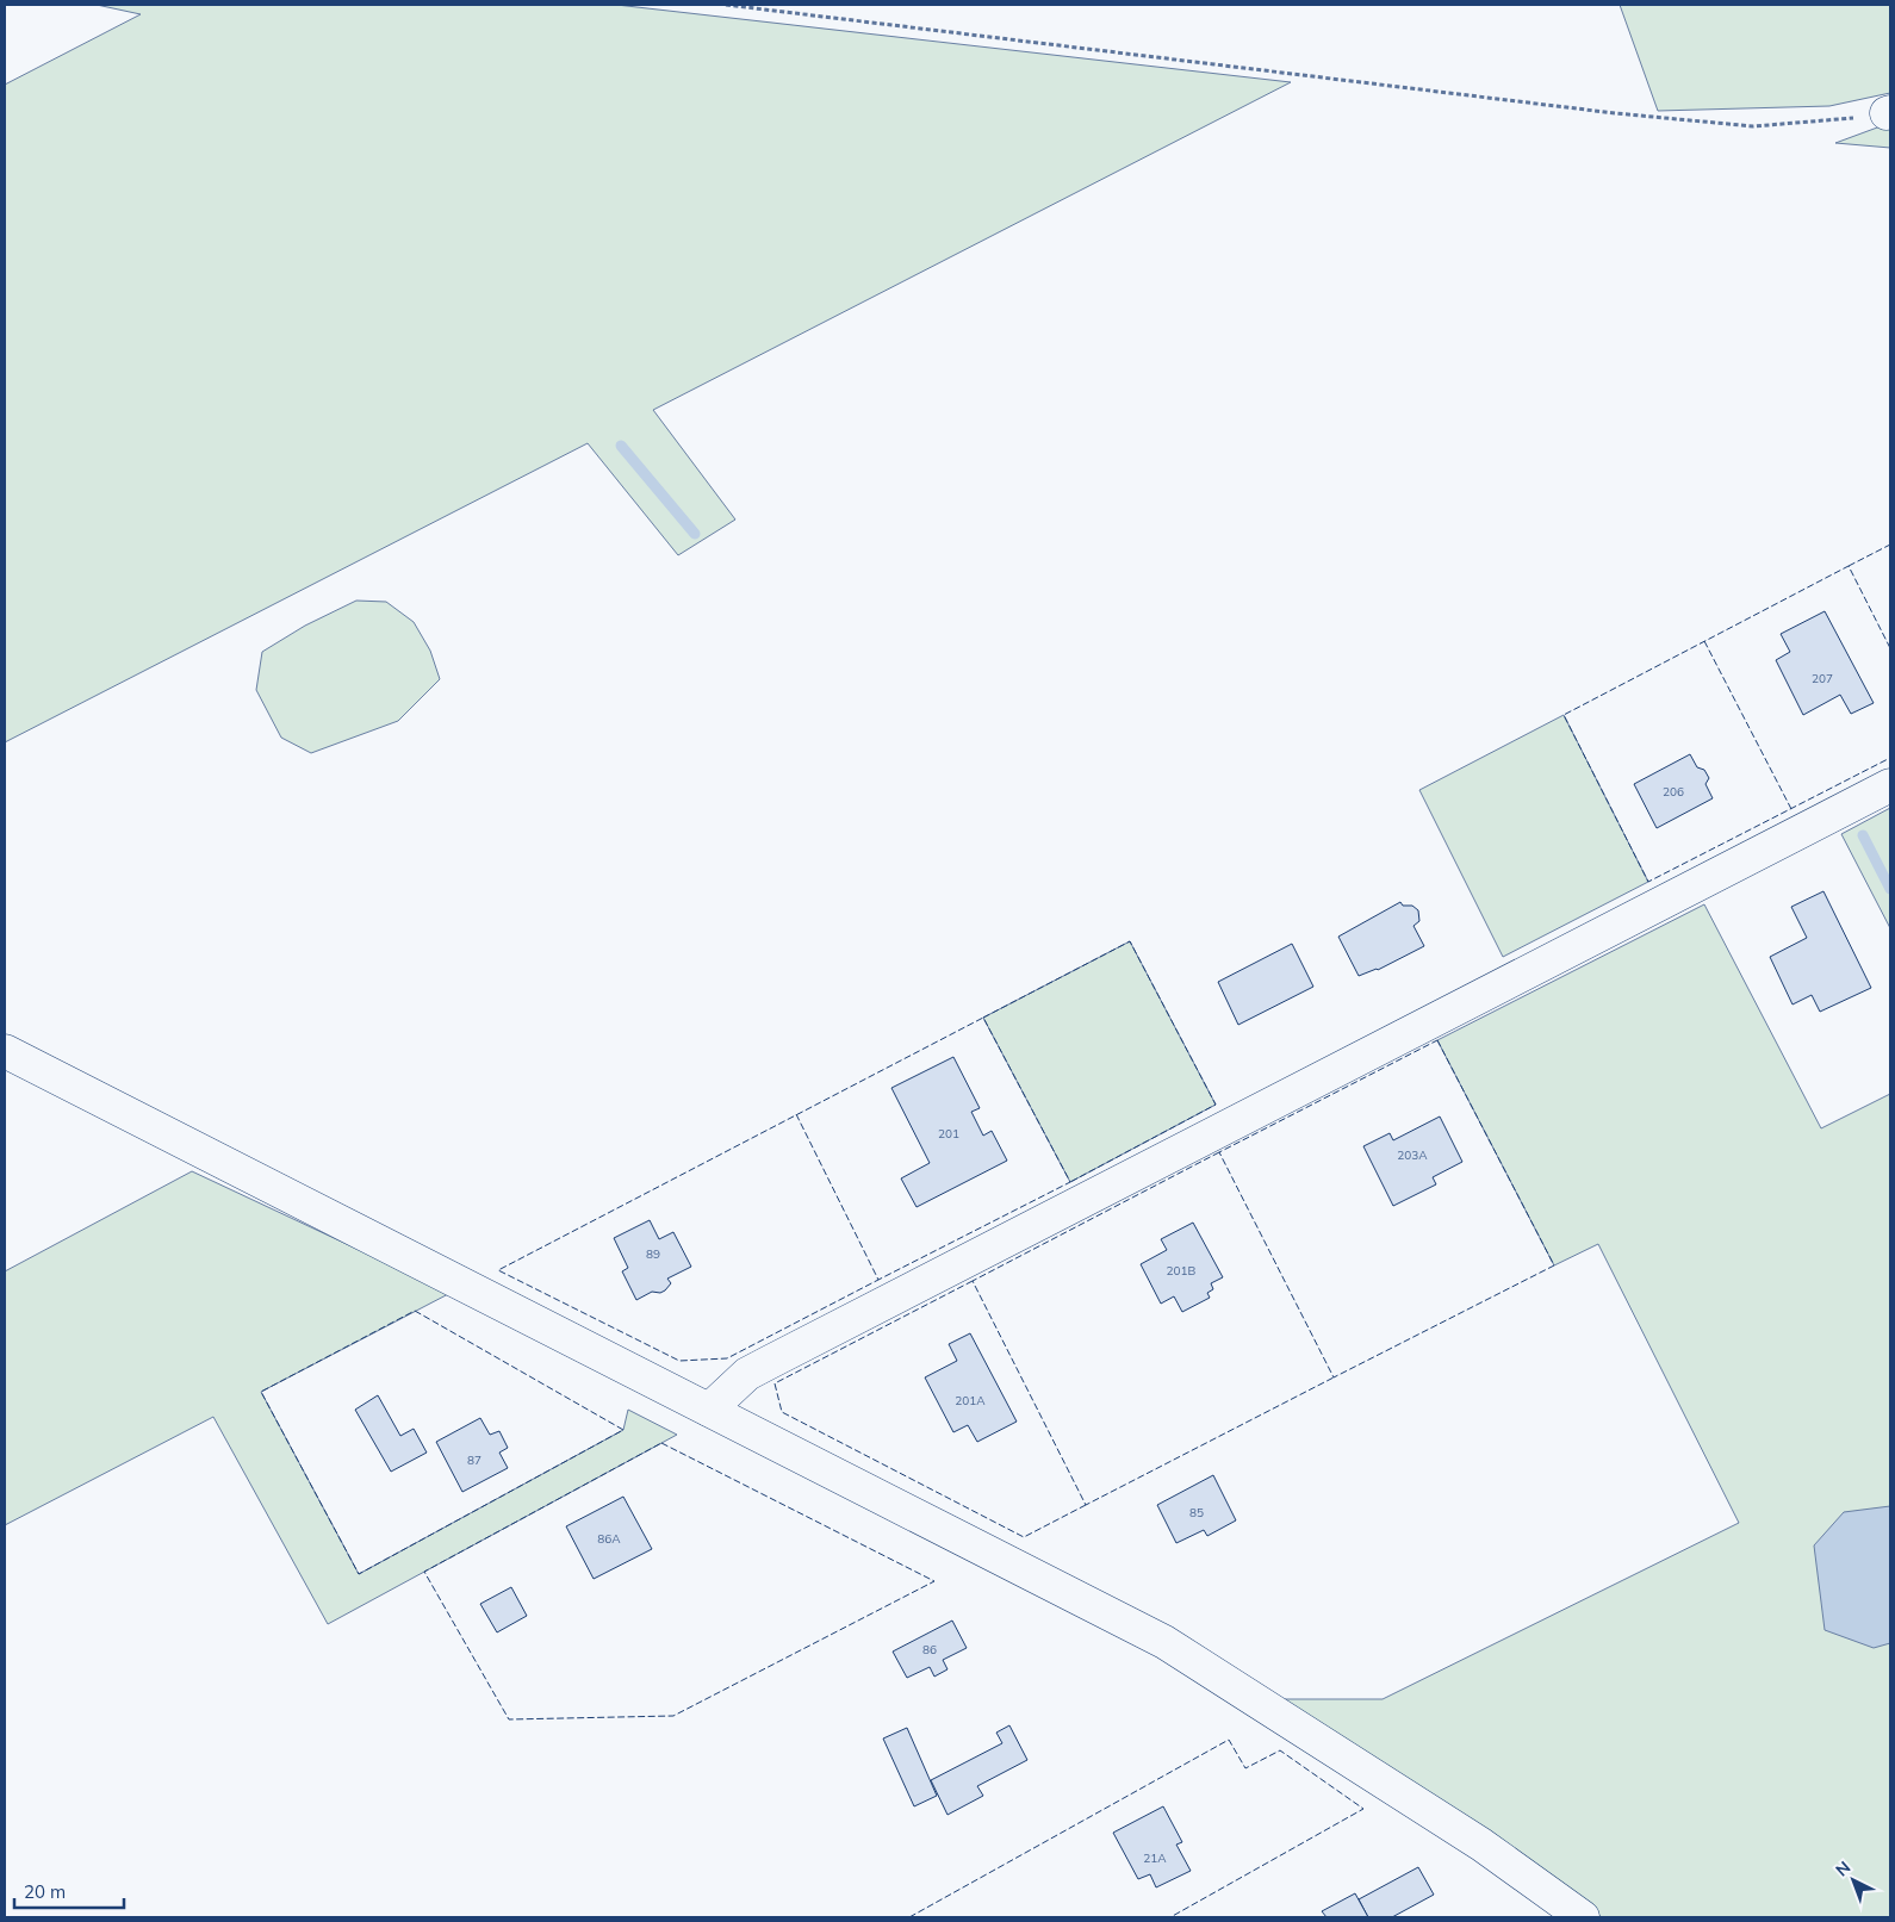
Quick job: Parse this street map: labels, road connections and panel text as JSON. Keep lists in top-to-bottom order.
{
  "house_numbers": [
    "207",
    "206",
    "201",
    "203A",
    "89",
    "201B",
    "201A",
    "87",
    "85",
    "86A",
    "86",
    "21A"
  ],
  "scale_bar": "20 m",
  "north": "top left"
}
